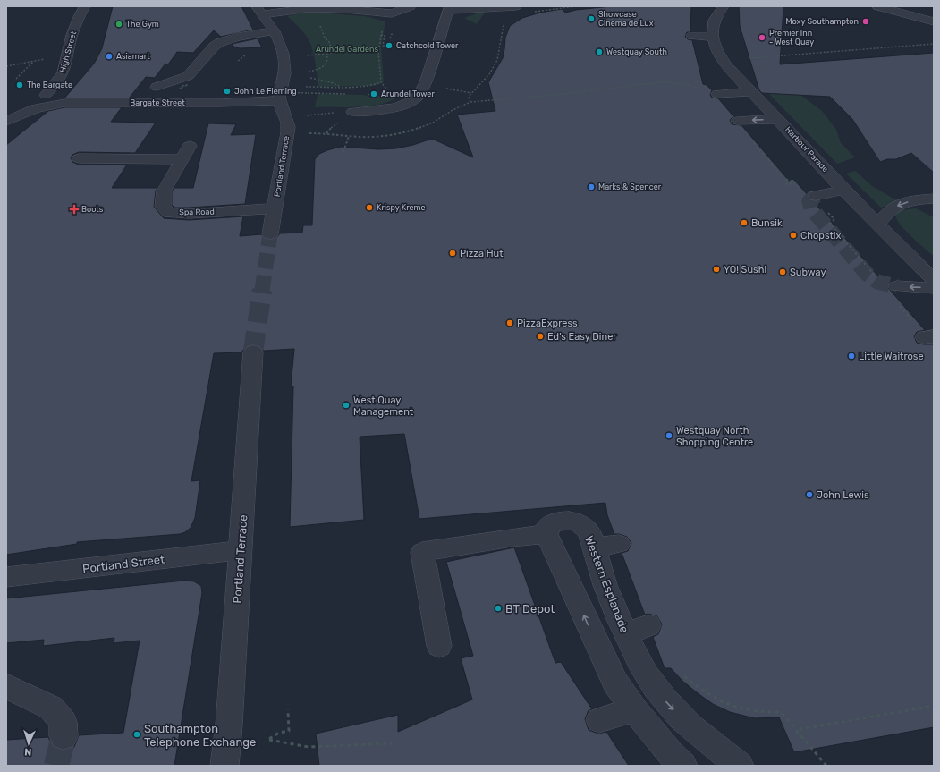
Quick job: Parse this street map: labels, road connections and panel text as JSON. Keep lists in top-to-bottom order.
{
  "streets": {
    "street": [
      "High Street",
      "Bargate Street",
      "Harbour Parade",
      "Portland Terrace",
      "Spa Road",
      "Portland Street",
      "Western Esplanade"
    ]
  },
  "crossings": [
    ["Bargate Street", "Portland Terrace"],
    ["Portland Terrace", "Spa Road"],
    ["Portland Terrace", "Portland Street"]
  ],
  "parks": ["Arundel Gardens"],
  "places": {
    "other": [
      "Showcase Cinema de Lux",
      "Moxy Southampton",
      "The Gym",
      "Premier Inn - West Quay",
      "Catchcold Tower",
      "Westquay South",
      "Asiamart",
      "The Bargate",
      "John Le Fleming",
      "Arundel Tower",
      "Marks & Spencer",
      "Krispy Kreme",
      "Bunsik",
      "Chopstix",
      "Pizza Hut",
      "YO! Sushi",
      "Subway",
      "PizzaExpress",
      "Ed's Easy Diner",
      "Little Waitrose",
      "West Quay Management",
      "Westquay North Shopping Centre",
      "John Lewis",
      "BT Depot",
      "Southampton Telephone Exchange"
    ],
    "health": ["Boots"]
  },
  "north": "bottom"
}
